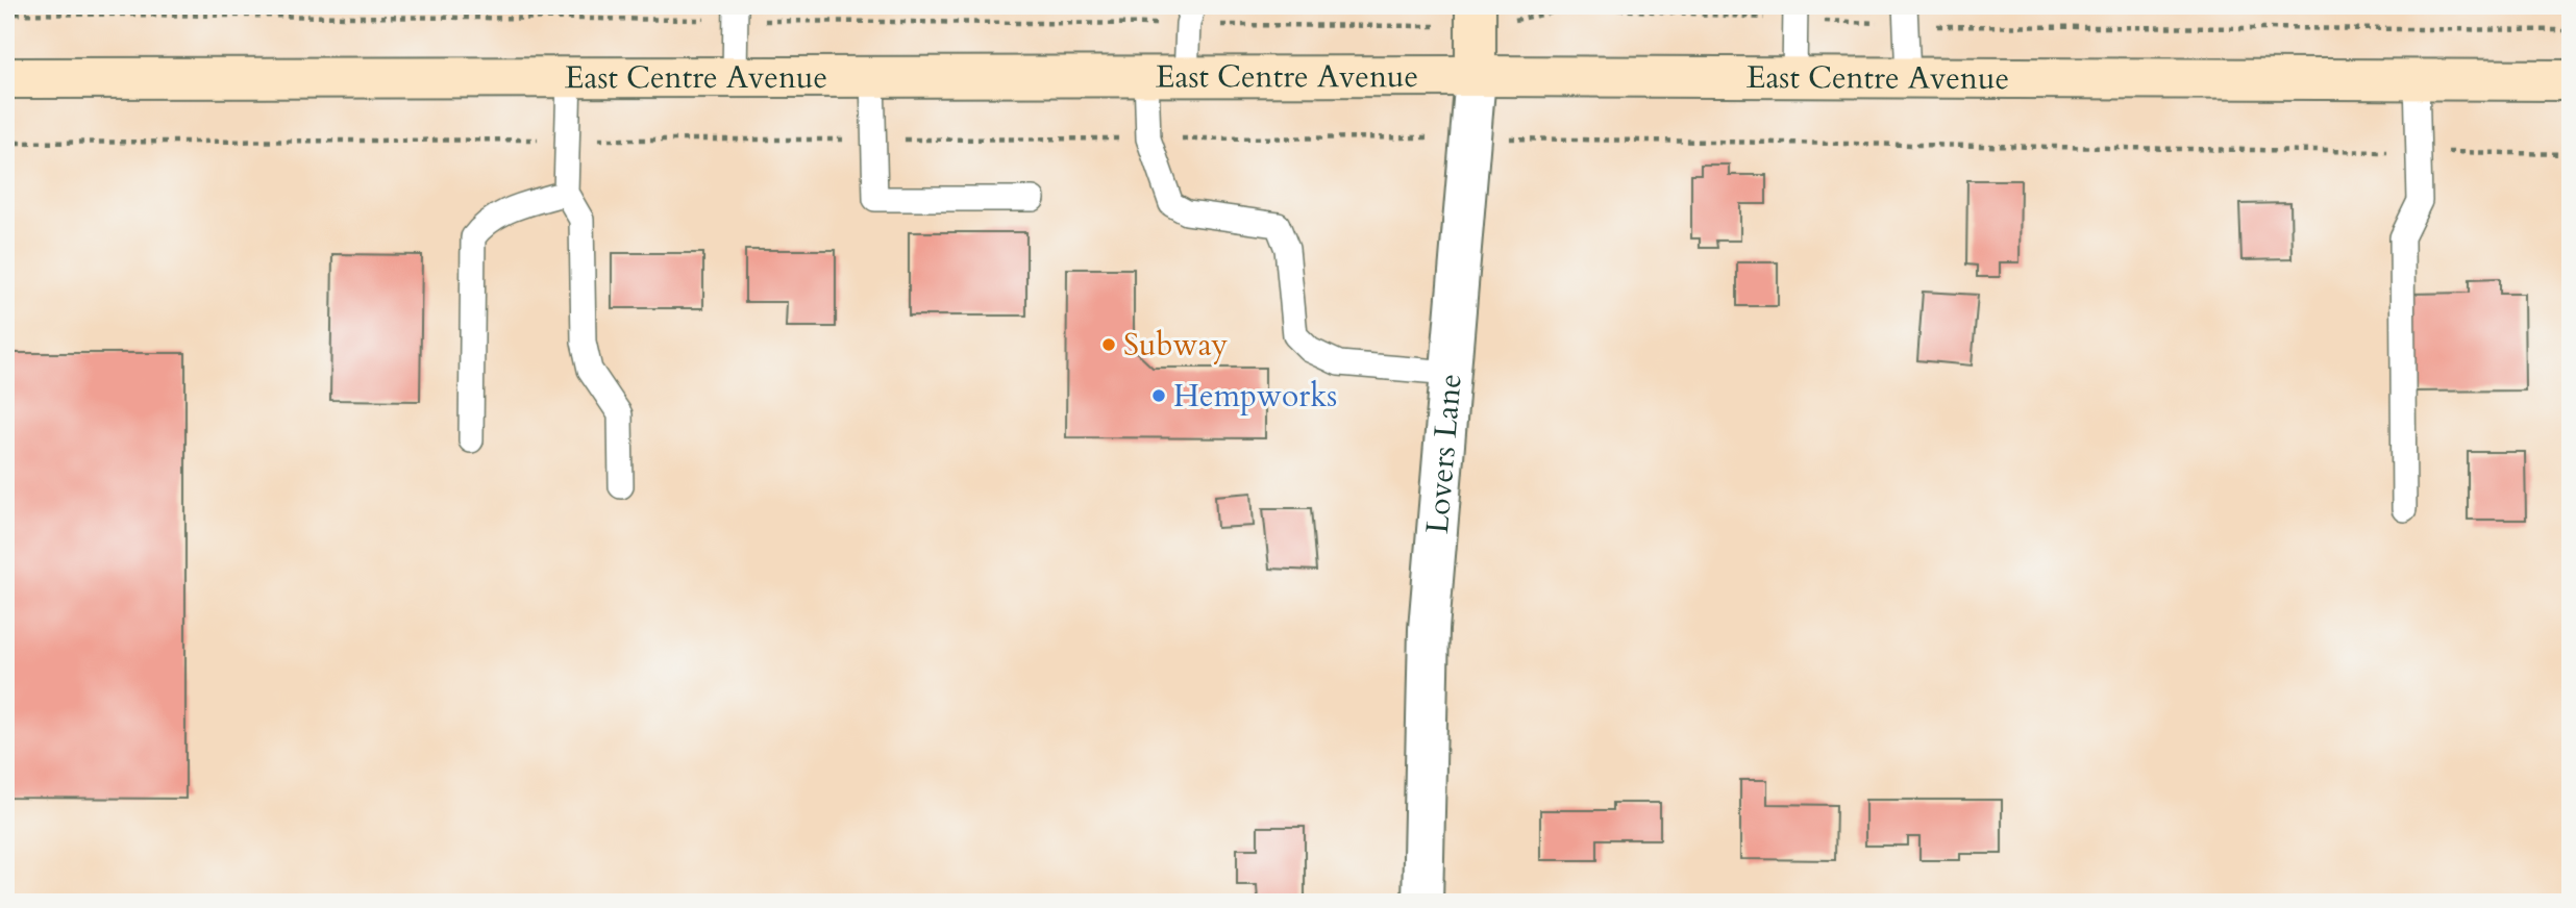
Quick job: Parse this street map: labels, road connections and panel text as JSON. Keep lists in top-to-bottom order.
{
  "streets": {
    "main road": ["East Centre Avenue", "Lovers Lane"]
  },
  "crossings": [
    ["East Centre Avenue", "Lovers Lane"]
  ],
  "places": ["Subway", "Hempworks"]
}
